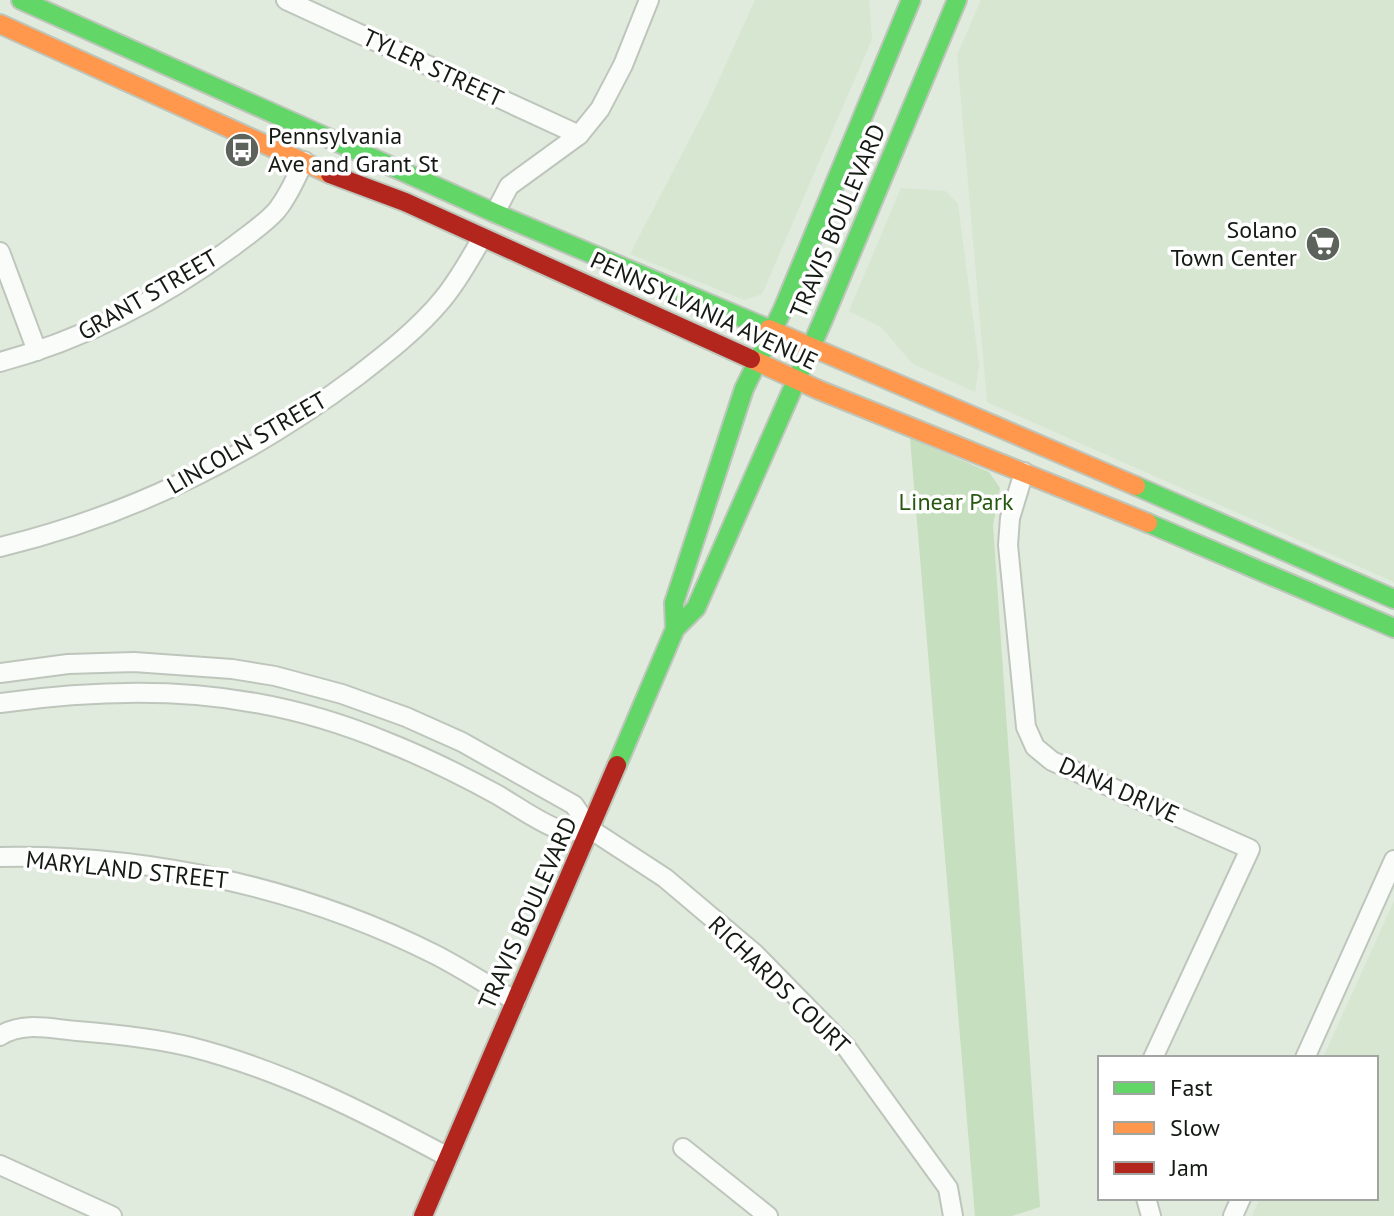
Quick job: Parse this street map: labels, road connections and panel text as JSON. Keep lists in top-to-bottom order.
{
  "streets": {
    "main road": ["TRAVIS BOULEVARD", "PENNSYLVANIA AVENUE"],
    "street": [
      "TYLER STREET",
      "GRANT STREET",
      "LINCOLN STREET",
      "DANA DRIVE",
      "MARYLAND STREET",
      "RICHARDS COURT"
    ]
  },
  "crossings": [
    ["TRAVIS BOULEVARD", "PENNSYLVANIA AVENUE"],
    ["TRAVIS BOULEVARD", "MARYLAND STREET"],
    ["TRAVIS BOULEVARD", "RICHARDS COURT"],
    ["GRANT STREET", "PENNSYLVANIA AVENUE"],
    ["PENNSYLVANIA AVENUE", "LINCOLN STREET"],
    ["PENNSYLVANIA AVENUE", "DANA DRIVE"]
  ],
  "parks": ["Linear Park"],
  "places": {
    "bus stop": ["Pennsylvania Ave and Grant St"],
    "supermarket": ["Solano Town Center"]
  },
  "legend": ["Fast", "Slow", "Jam"]
}
